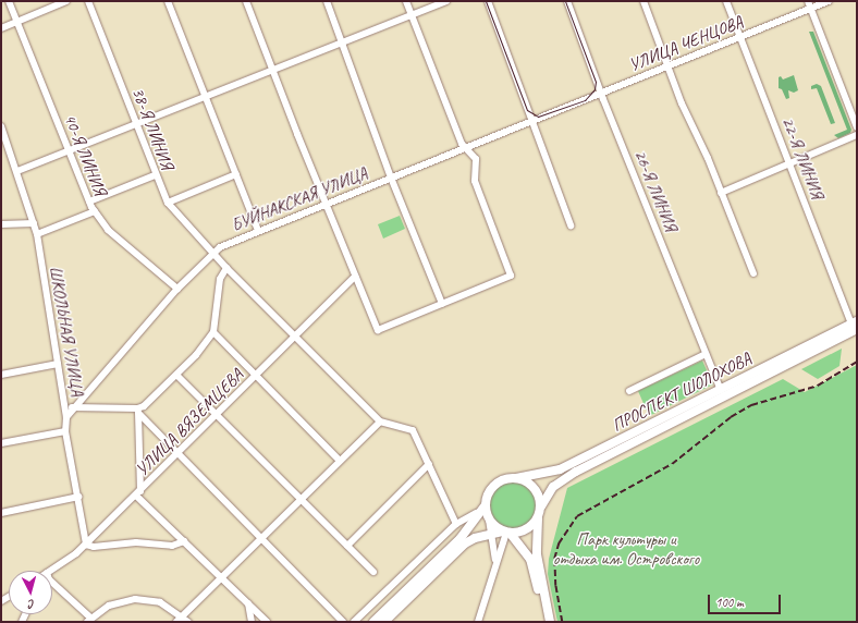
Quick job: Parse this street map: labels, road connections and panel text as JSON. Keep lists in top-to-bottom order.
{
  "streets": {
    "main road": ["ПРОСПЕКТ ШОЛОХОВА"],
    "street": [
      "УЛИЦА ЧЕНЦОВА",
      "38-Я ЛИНИЯ",
      "40-Я ЛИНИЯ",
      "22-Я ЛИНИЯ",
      "26-Я ЛИНИЯ",
      "БУЙНАКСКАЯ УЛИЦА",
      "ШКОЛЬНАЯ УЛИЦА",
      "УЛИЦА ВЯЗЕМЦЕВА"
    ]
  },
  "crossings": [
    ["УЛИЦА ЧЕНЦОВА", "22-Я ЛИНИЯ"],
    ["УЛИЦА ЧЕНЦОВА", "26-Я ЛИНИЯ"],
    ["УЛИЦА ЧЕНЦОВА", "БУЙНАКСКАЯ УЛИЦА"],
    ["38-Я ЛИНИЯ", "БУЙНАКСКАЯ УЛИЦА"],
    ["38-Я ЛИНИЯ", "УЛИЦА ВЯЗЕМЦЕВА"],
    ["40-Я ЛИНИЯ", "БУЙНАКСКАЯ УЛИЦА"],
    ["22-Я ЛИНИЯ", "ПРОСПЕКТ ШОЛОХОВА"],
    ["26-Я ЛИНИЯ", "БУЙНАКСКАЯ УЛИЦА"],
    ["26-Я ЛИНИЯ", "ПРОСПЕКТ ШОЛОХОВА"],
    ["БУЙНАКСКАЯ УЛИЦА", "ШКОЛЬНАЯ УЛИЦА"],
    ["ШКОЛЬНАЯ УЛИЦА", "УЛИЦА ВЯЗЕМЦЕВА"]
  ],
  "parks": ["Парк культуры и отдыха им. Островского"],
  "scale_bar": "100 m",
  "north": "bottom"
}
